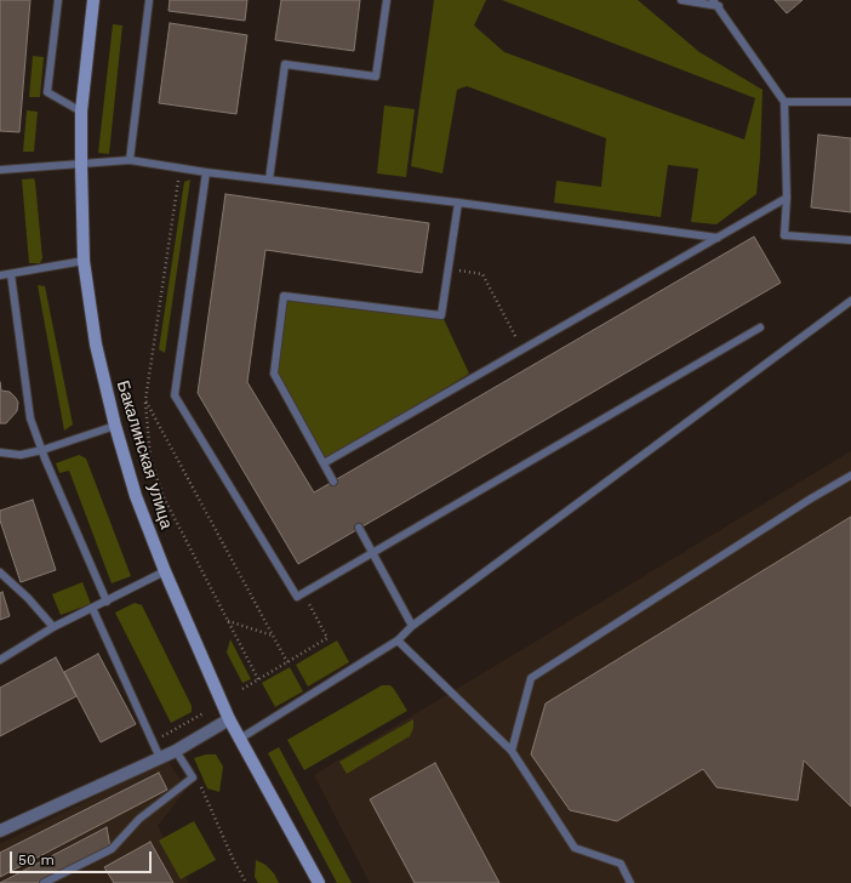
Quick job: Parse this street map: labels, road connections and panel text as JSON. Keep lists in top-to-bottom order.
{
  "streets": {
    "main road": ["Бакалинская улица"]
  },
  "scale_bar": "50 m"
}
